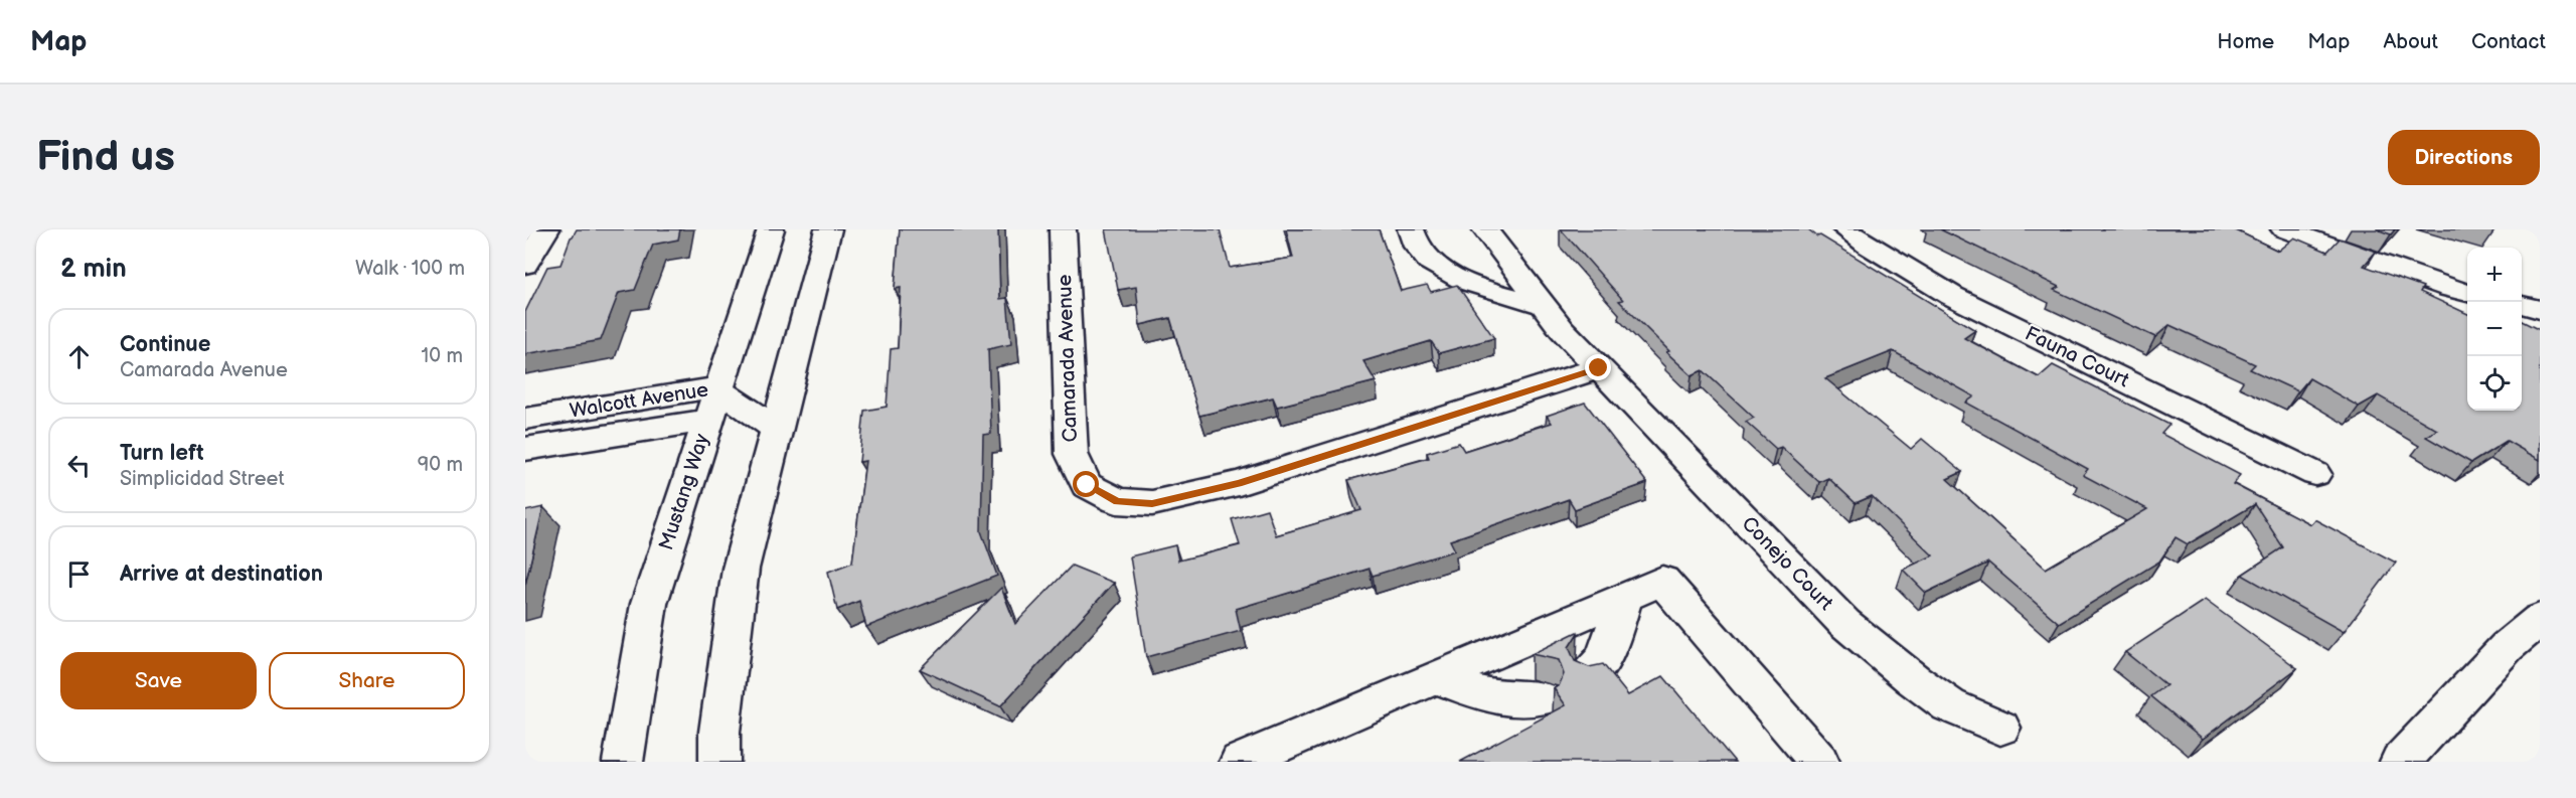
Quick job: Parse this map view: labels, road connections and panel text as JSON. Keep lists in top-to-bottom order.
{
  "streets": {
    "street": [
      "Fauna Court",
      "Camarada Avenue",
      "Walcott Avenue",
      "Mustang Way",
      "Conejo Court"
    ]
  },
  "crossings": [
    ["Camarada Avenue", "Conejo Court"],
    ["Walcott Avenue", "Mustang Way"]
  ],
  "page": {
    "header": "Map",
    "nav": [
      "Home",
      "Map",
      "About",
      "Contact"
    ],
    "buttons": [
      "Directions",
      ["Save", "Share"]
    ],
    "title": "Find us",
    "heading": ["2 min", "Walk · 100 m"],
    "map_buttons": ["+", "−"],
    "list": [
      ["Continue", "Camarada Avenue", "10 m"],
      ["Turn left", "Simplicidad Street", "90 m"],
      "Arrive at destination"
    ]
  }
}
